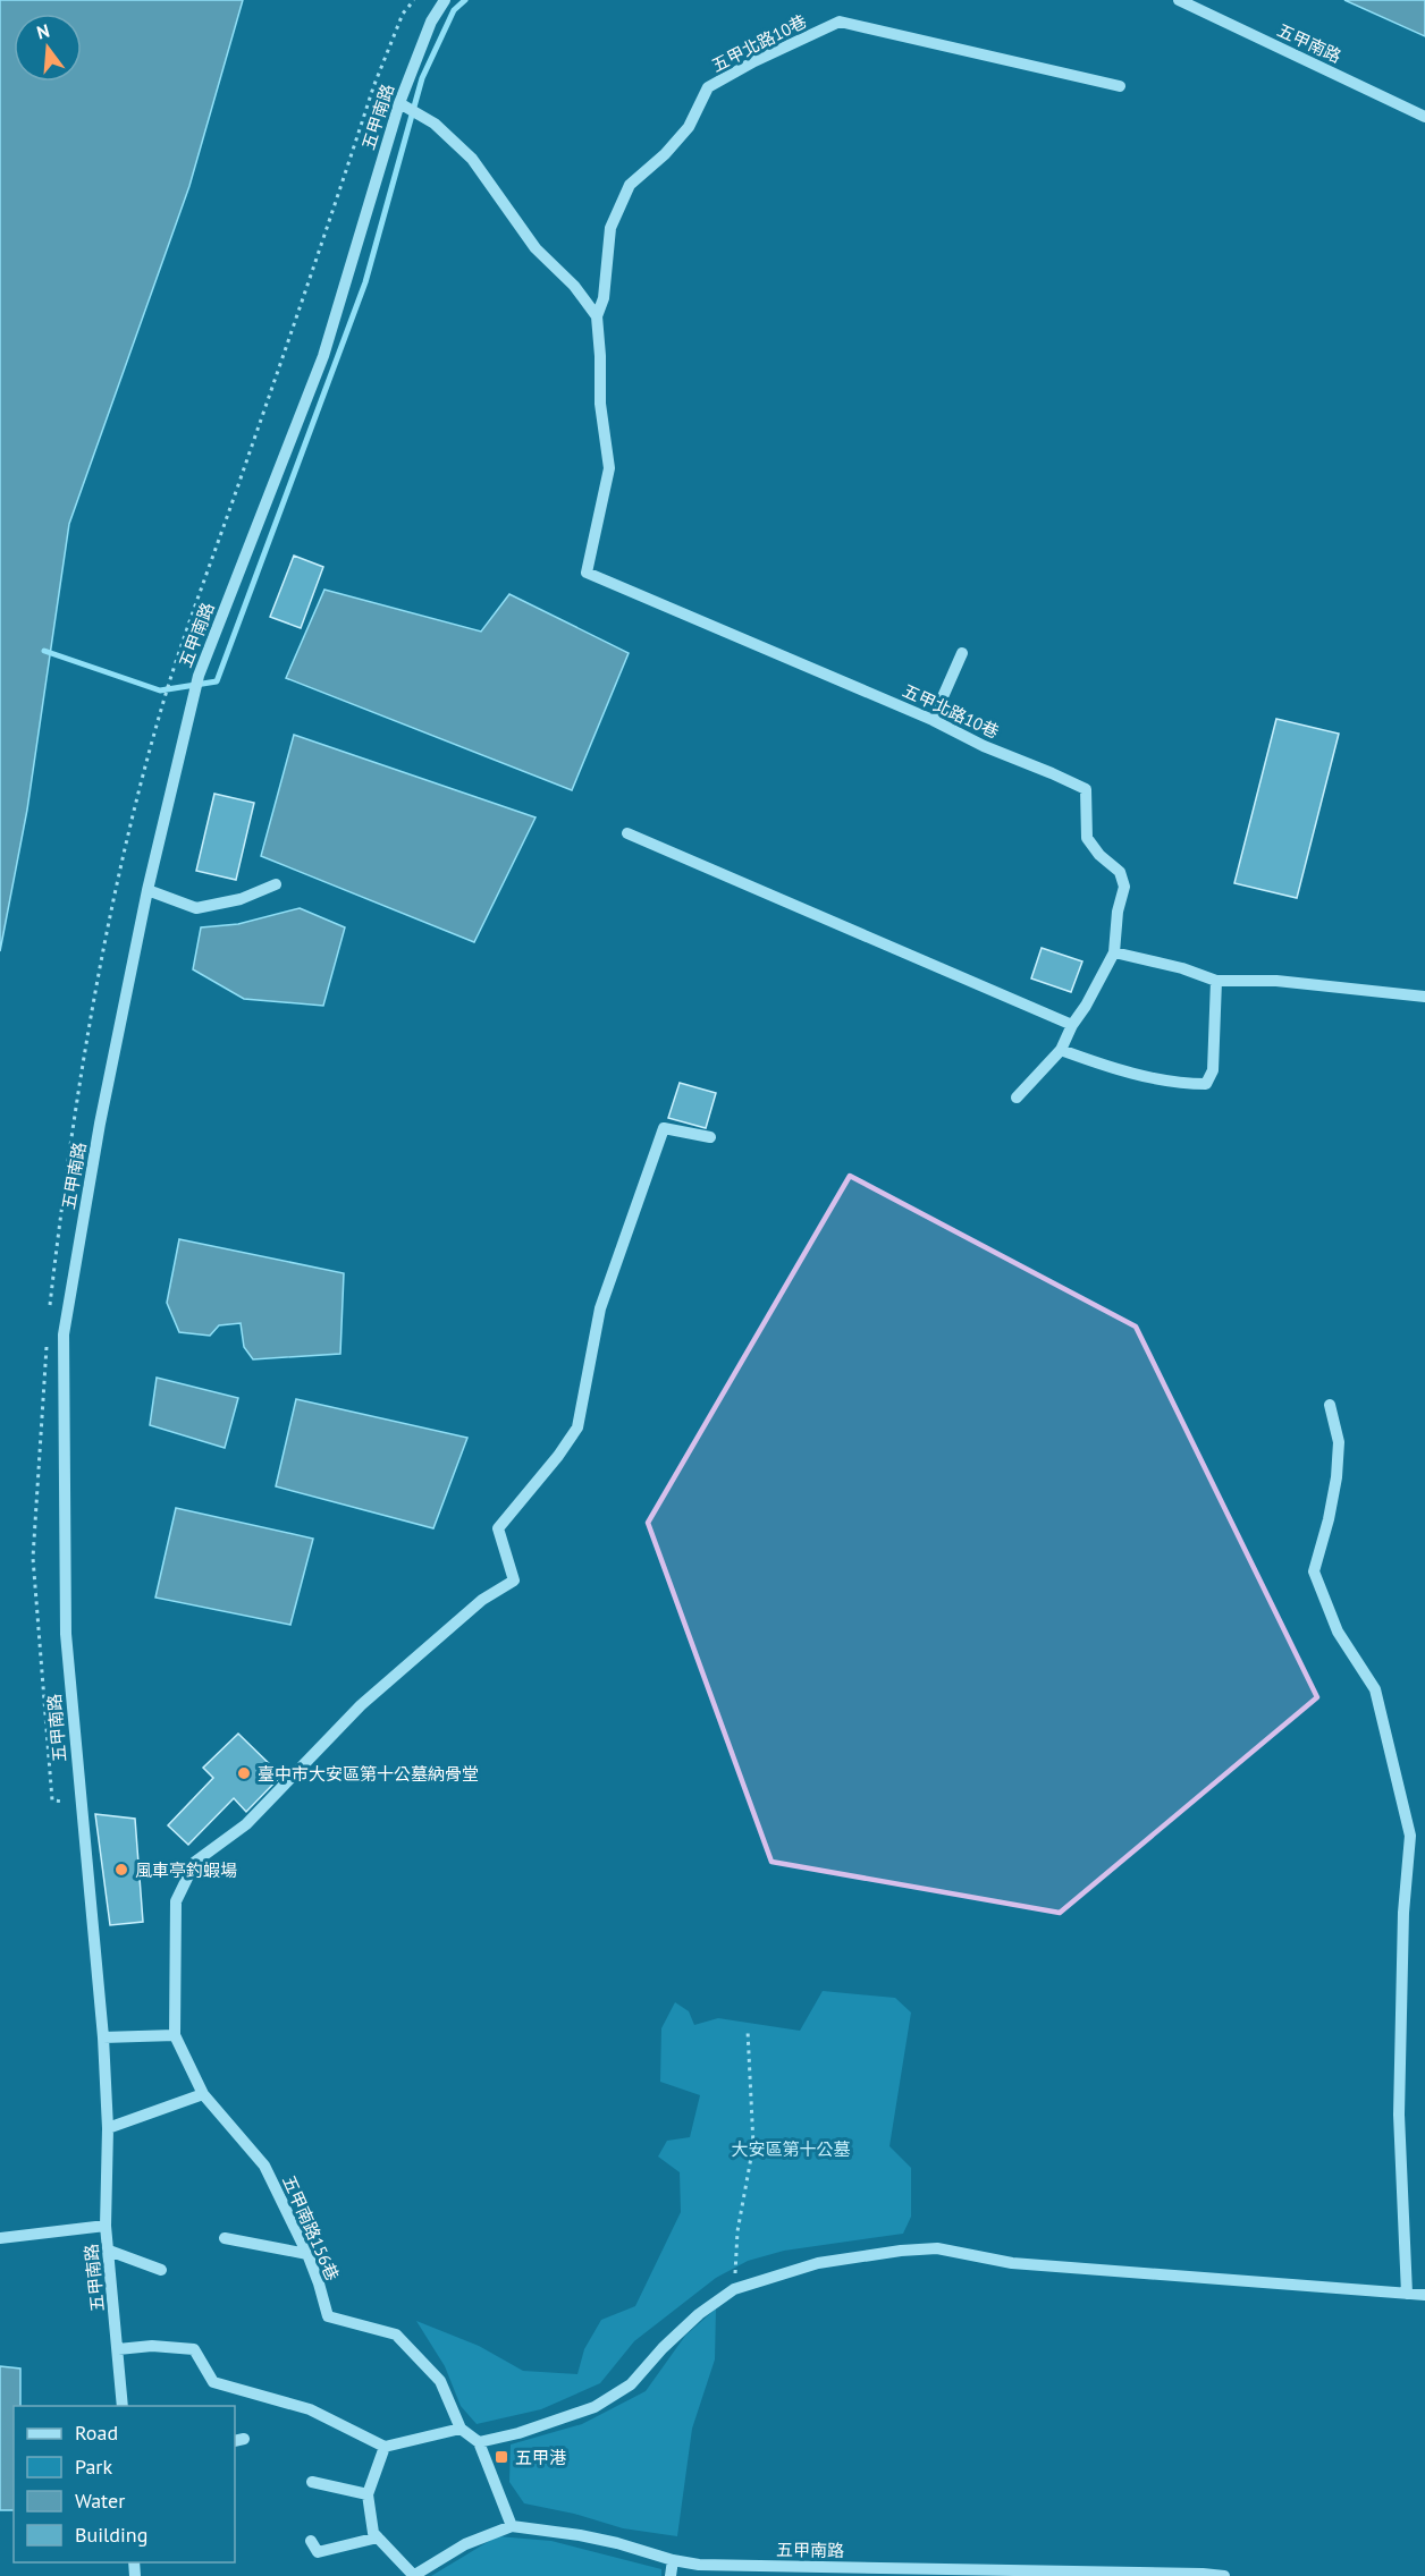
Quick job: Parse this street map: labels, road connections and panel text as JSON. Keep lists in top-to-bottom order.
{
  "streets": {
    "street": ["五甲北路10巷", "五甲南路", "五甲南路156巷"]
  },
  "crossings": [
    ["五甲南路", "五甲南路156巷"]
  ],
  "parks": ["大安區第十公墓"],
  "places": {
    "other": ["臺中市大安區第十公墓納骨堂", "風車亭釣蝦場"],
    "transit": ["五甲港"]
  },
  "legend": [
    "Road",
    "Park",
    "Water",
    "Building"
  ],
  "north": "top"
}
